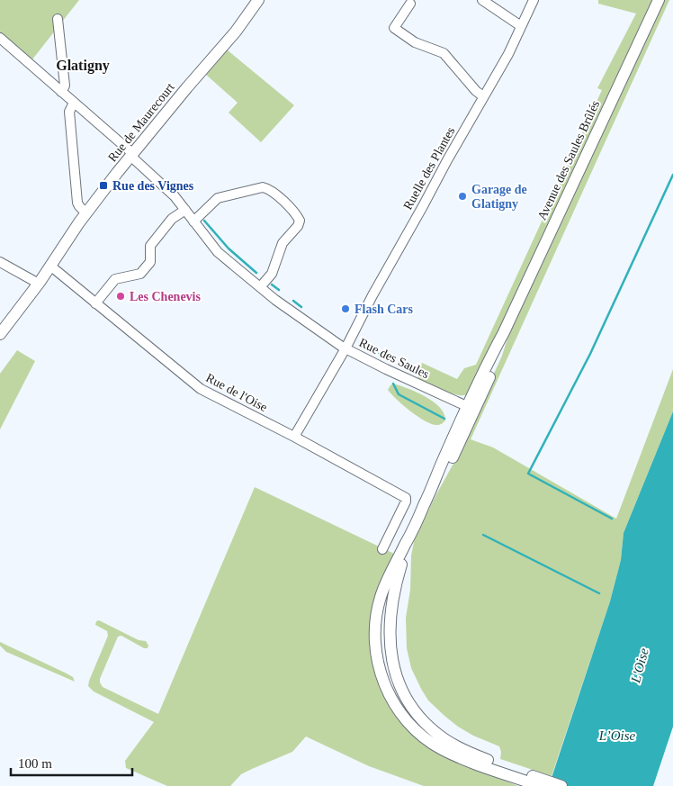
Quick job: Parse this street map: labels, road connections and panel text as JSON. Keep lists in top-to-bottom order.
{
  "streets": {
    "main road": ["Rue de Maurecourt", "Avenue des Saules Brûlés"],
    "street": ["Ruelle des Plantes", "Rue des Saules", "Rue de l'Oise"]
  },
  "crossings": [
    ["Rue de Maurecourt", "Rue de l'Oise"],
    ["Avenue des Saules Brûlés", "Rue des Saules"],
    ["Ruelle des Plantes", "Rue des Saules"],
    ["Rue des Saules", "Rue de l'Oise"]
  ],
  "districts": ["Glatigny"],
  "water": ["L'Oise", "L’Oise"],
  "places": {
    "transit": ["Rue des Vignes"],
    "other": ["Garage de Glatigny", "Les Chenevis", "Flash Cars"]
  },
  "scale_bar": "100 m"
}
